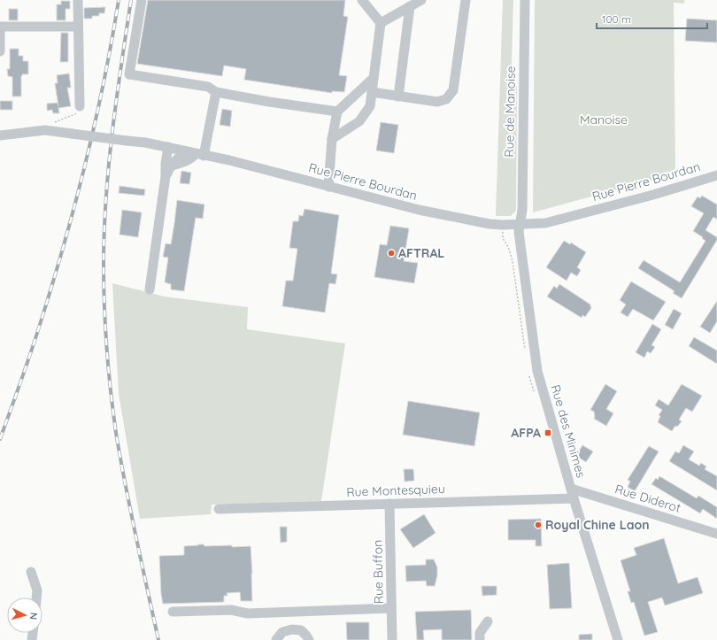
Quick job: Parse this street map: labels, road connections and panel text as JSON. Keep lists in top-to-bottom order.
{
  "streets": {
    "street": [
      "Rue de Manoise",
      "Rue Pierre Bourdan",
      "Rue des Minimes",
      "Rue Montesquieu",
      "Rue Diderot",
      "Rue Buffon"
    ]
  },
  "crossings": [
    ["Rue de Manoise", "Rue Pierre Bourdan"],
    ["Rue de Manoise", "Rue des Minimes"],
    ["Rue Pierre Bourdan", "Rue des Minimes"],
    ["Rue des Minimes", "Rue Montesquieu"],
    ["Rue des Minimes", "Rue Diderot"],
    ["Rue Montesquieu", "Rue Buffon"]
  ],
  "parks": ["Manoise"],
  "places": {
    "other": ["AFTRAL", "Royal Chine Laon"],
    "transit": ["AFPA"]
  },
  "scale_bar": "100 m",
  "north": "right"
}
